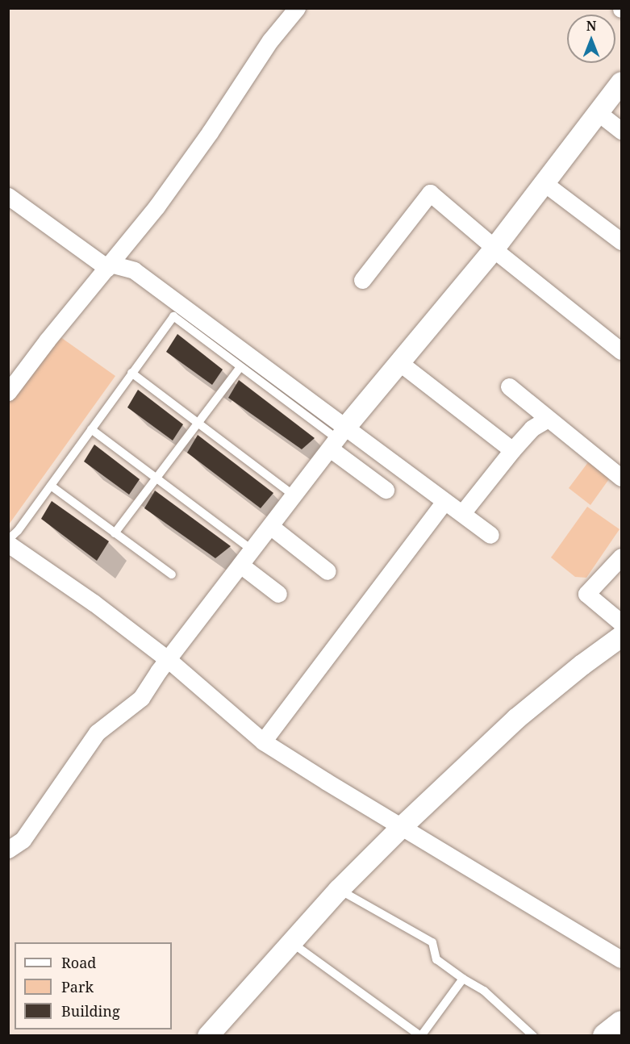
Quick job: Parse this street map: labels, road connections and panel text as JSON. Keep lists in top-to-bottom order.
{
  "legend": ["Road", "Park", "Building"],
  "north": "top"
}
